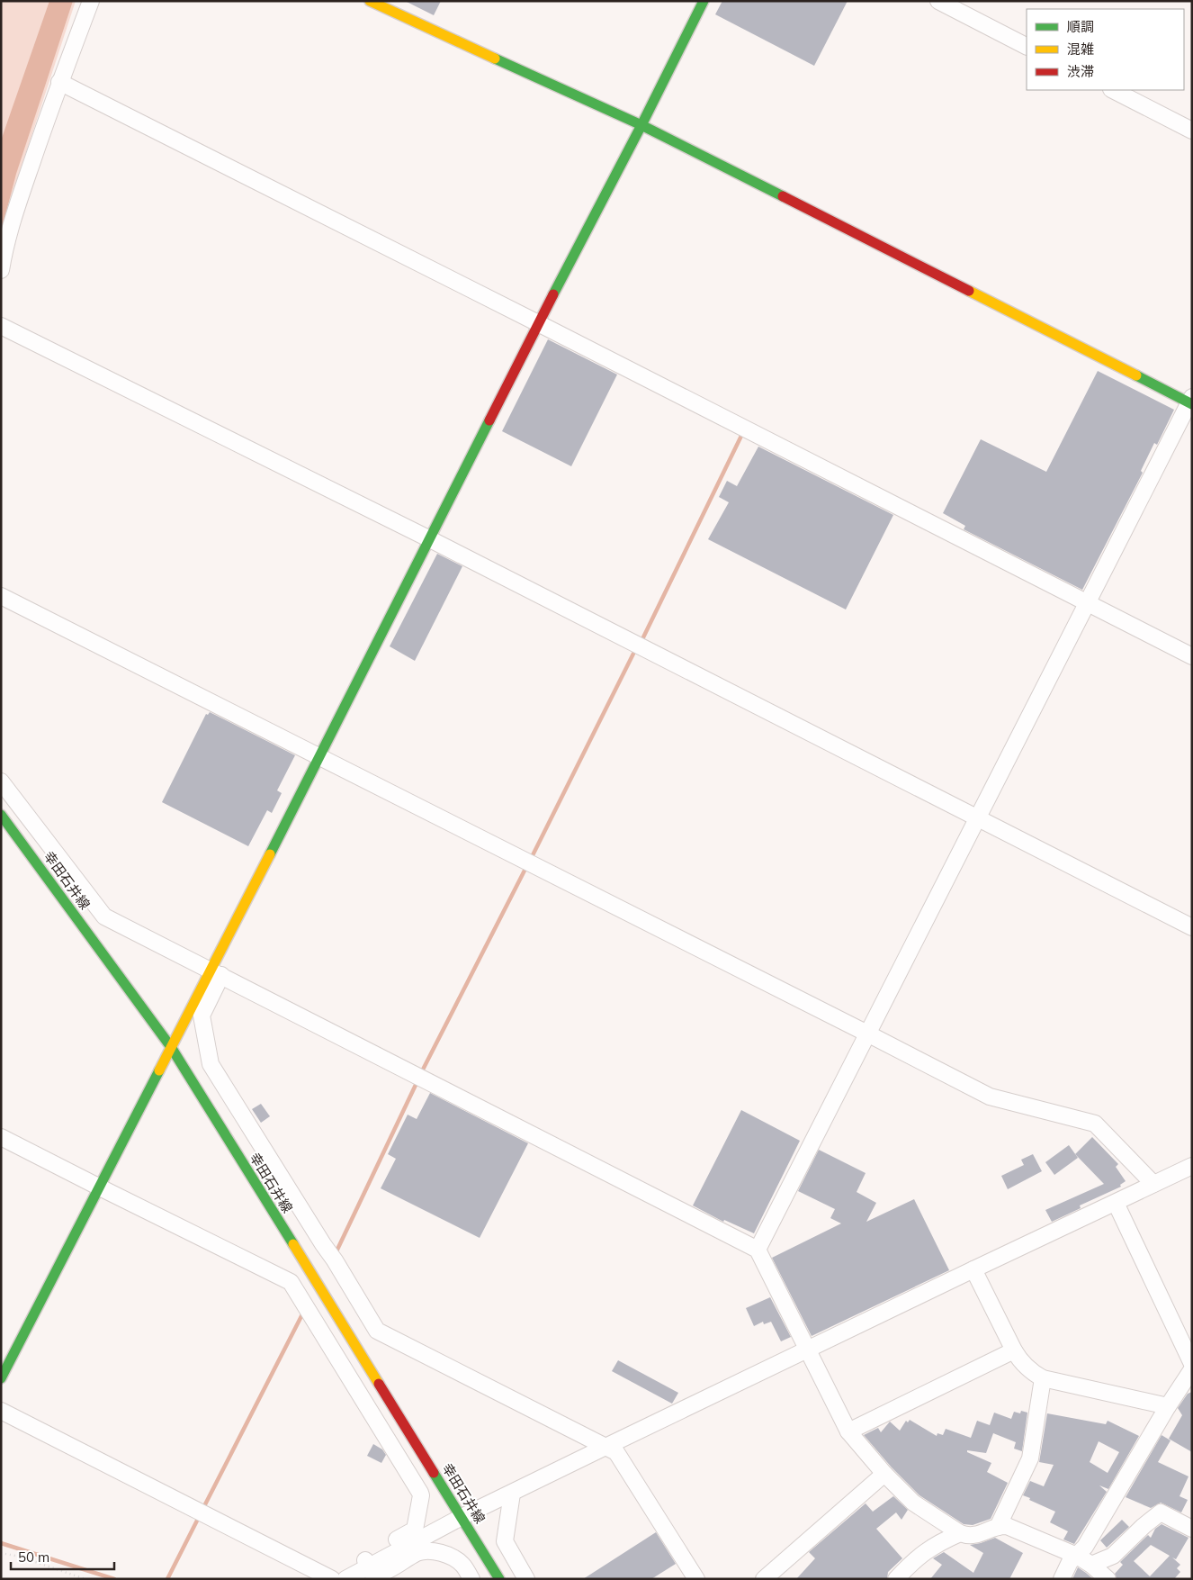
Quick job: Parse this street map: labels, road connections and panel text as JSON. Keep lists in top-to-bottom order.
{
  "streets": {
    "street": ["幸田石井線"]
  },
  "legend": ["順調", "混雑", "渋滞"],
  "scale_bar": "50 m"
}
